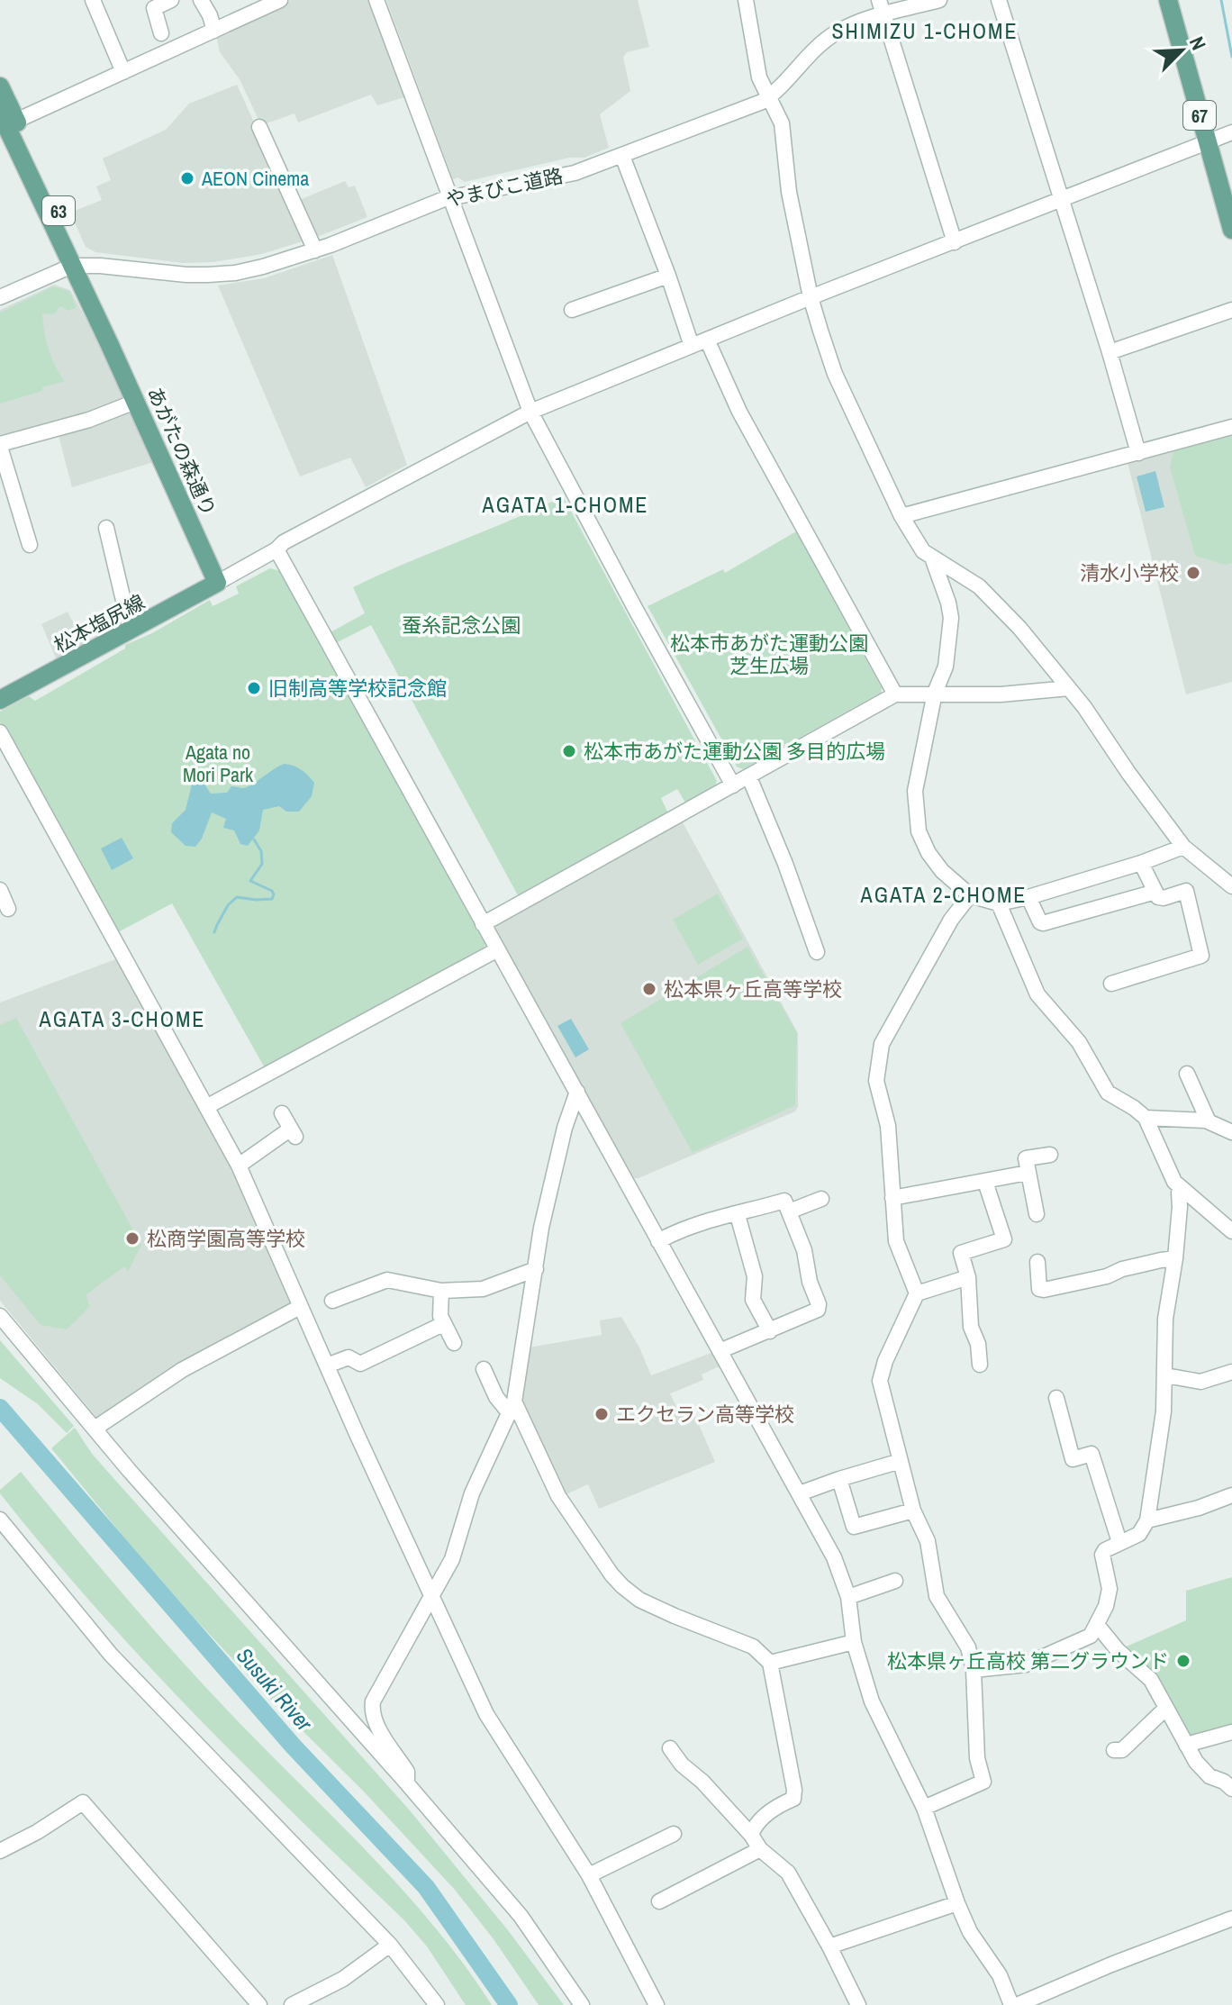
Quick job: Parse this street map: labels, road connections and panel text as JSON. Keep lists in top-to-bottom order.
{
  "streets": {
    "main road": [
      "67",
      "63",
      "あがたの森通り",
      "松本塩尻線"
    ],
    "street": ["やまびこ道路"]
  },
  "crossings": [
    ["やまびこ道路", "あがたの森通り"],
    ["あがたの森通り", "松本塩尻線"]
  ],
  "districts": [
    "SHIMIZU 1-CHOME",
    "AGATA 1-CHOME",
    "AGATA 2-CHOME",
    "AGATA 3-CHOME"
  ],
  "water": ["Susuki River"],
  "parks": ["蚕糸記念公園", "松本市あがた運動公園 芝生広場", "Agata no Mori Park"],
  "places": [
    "AEON Cinema",
    "清水小学校",
    "旧制高等学校記念館",
    "松本市あがた運動公園 多目的広場",
    "松本県ヶ丘高等学校",
    "松商学園高等学校",
    "エクセラン高等学校",
    "松本県ヶ丘高校 第二グラウンド"
  ],
  "north": "top right"
}
